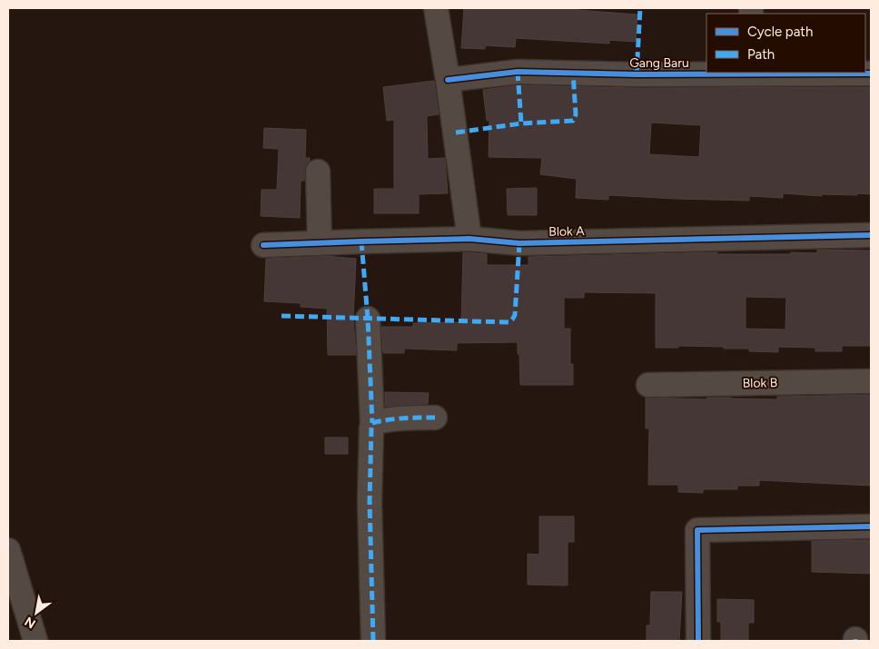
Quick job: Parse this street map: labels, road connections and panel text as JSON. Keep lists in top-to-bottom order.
{
  "streets": {
    "street": ["Gang Baru", "Blok A", "Blok B"]
  },
  "legend": ["Cycle path", "Path"],
  "north": "bottom left"
}
